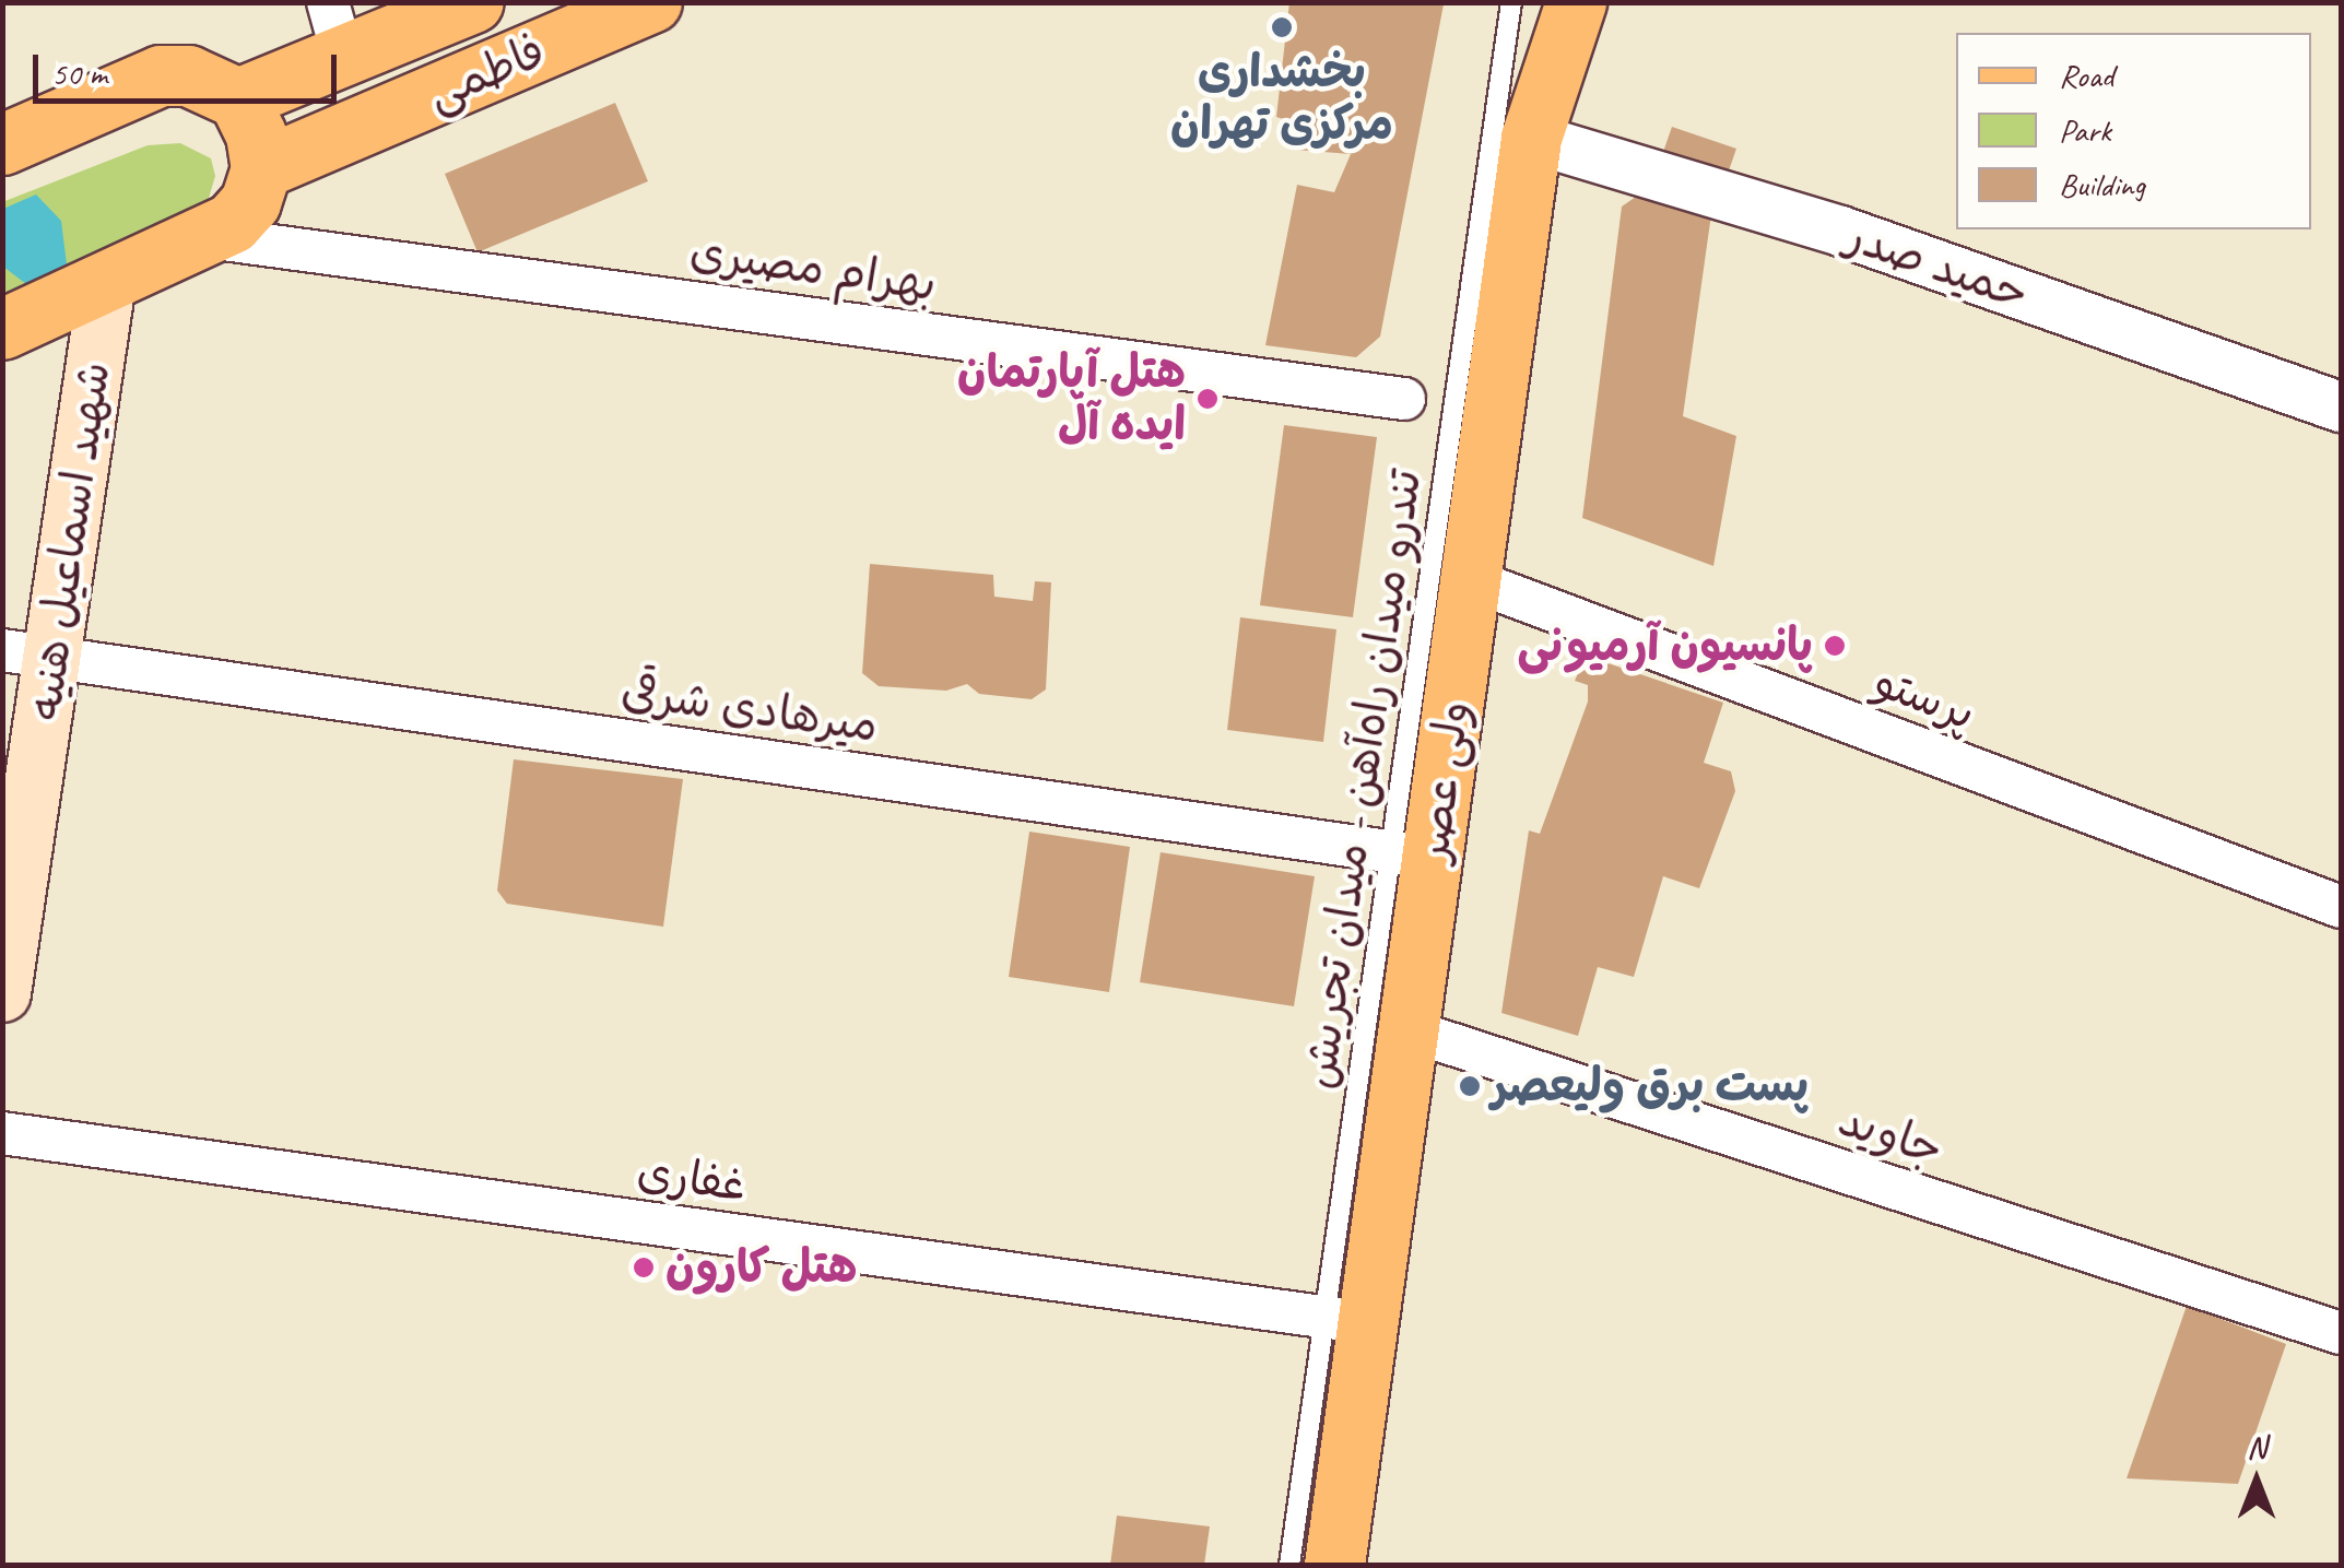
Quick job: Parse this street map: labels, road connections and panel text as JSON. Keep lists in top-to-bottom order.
{
  "streets": {
    "main road": ["فاطمی", "شهید اسماعیل هنیه", "ولی عصر"],
    "street": [
      "حمید صدر",
      "بهرام مصیری",
      "پرستو",
      "میرهادی شرقی",
      "جاوید",
      "غفاری"
    ],
    "lane": ["تندرو میدان راه‌آهن - میدان تجریش"]
  },
  "crossings": [
    ["حمید صدر", "ولی عصر"],
    ["شهید اسماعیل هنیه", "میرهادی شرقی"],
    ["پرستو", "ولی عصر"],
    ["میرهادی شرقی", "تندرو میدان راه‌آهن - میدان تجریش"],
    ["میرهادی شرقی", "ولی عصر"],
    ["تندرو میدان راه‌آهن - میدان تجریش", "ولی عصر"],
    ["تندرو میدان راه‌آهن - میدان تجریش", "غفاری"],
    ["ولی عصر", "جاوید"],
    ["ولی عصر", "غفاری"]
  ],
  "places": [
    "بخشداری مرکزی تهران",
    "هتل آپارتمان ایده آل",
    "پانسیون آرمیونی",
    "پست برق ولیعصر",
    "هتل کارون"
  ],
  "legend": ["Road", "Park", "Building"],
  "scale_bar": "50 m",
  "north": "top"
}
